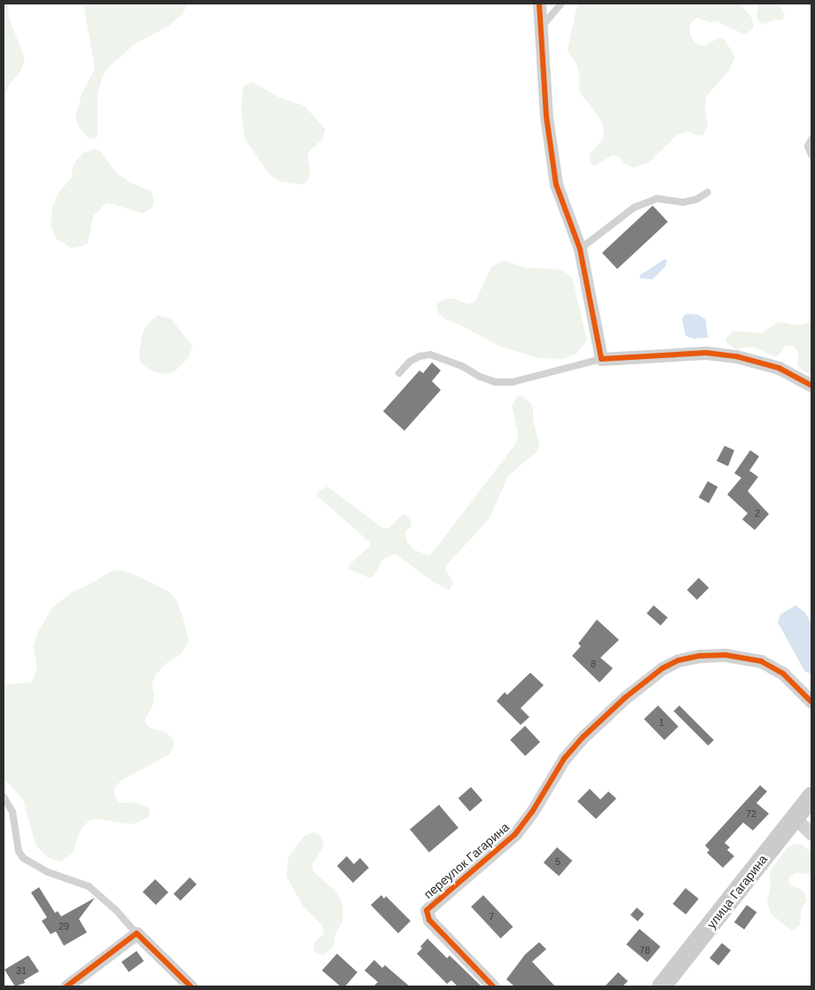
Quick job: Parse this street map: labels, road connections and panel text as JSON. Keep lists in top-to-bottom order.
{
  "streets": {
    "main road": ["улица Гагарина"],
    "street": ["переулок Гагарина"]
  },
  "house_numbers": [
    "2",
    "8",
    "1",
    "72",
    "5",
    "7",
    "29",
    "78",
    "31"
  ]
}
